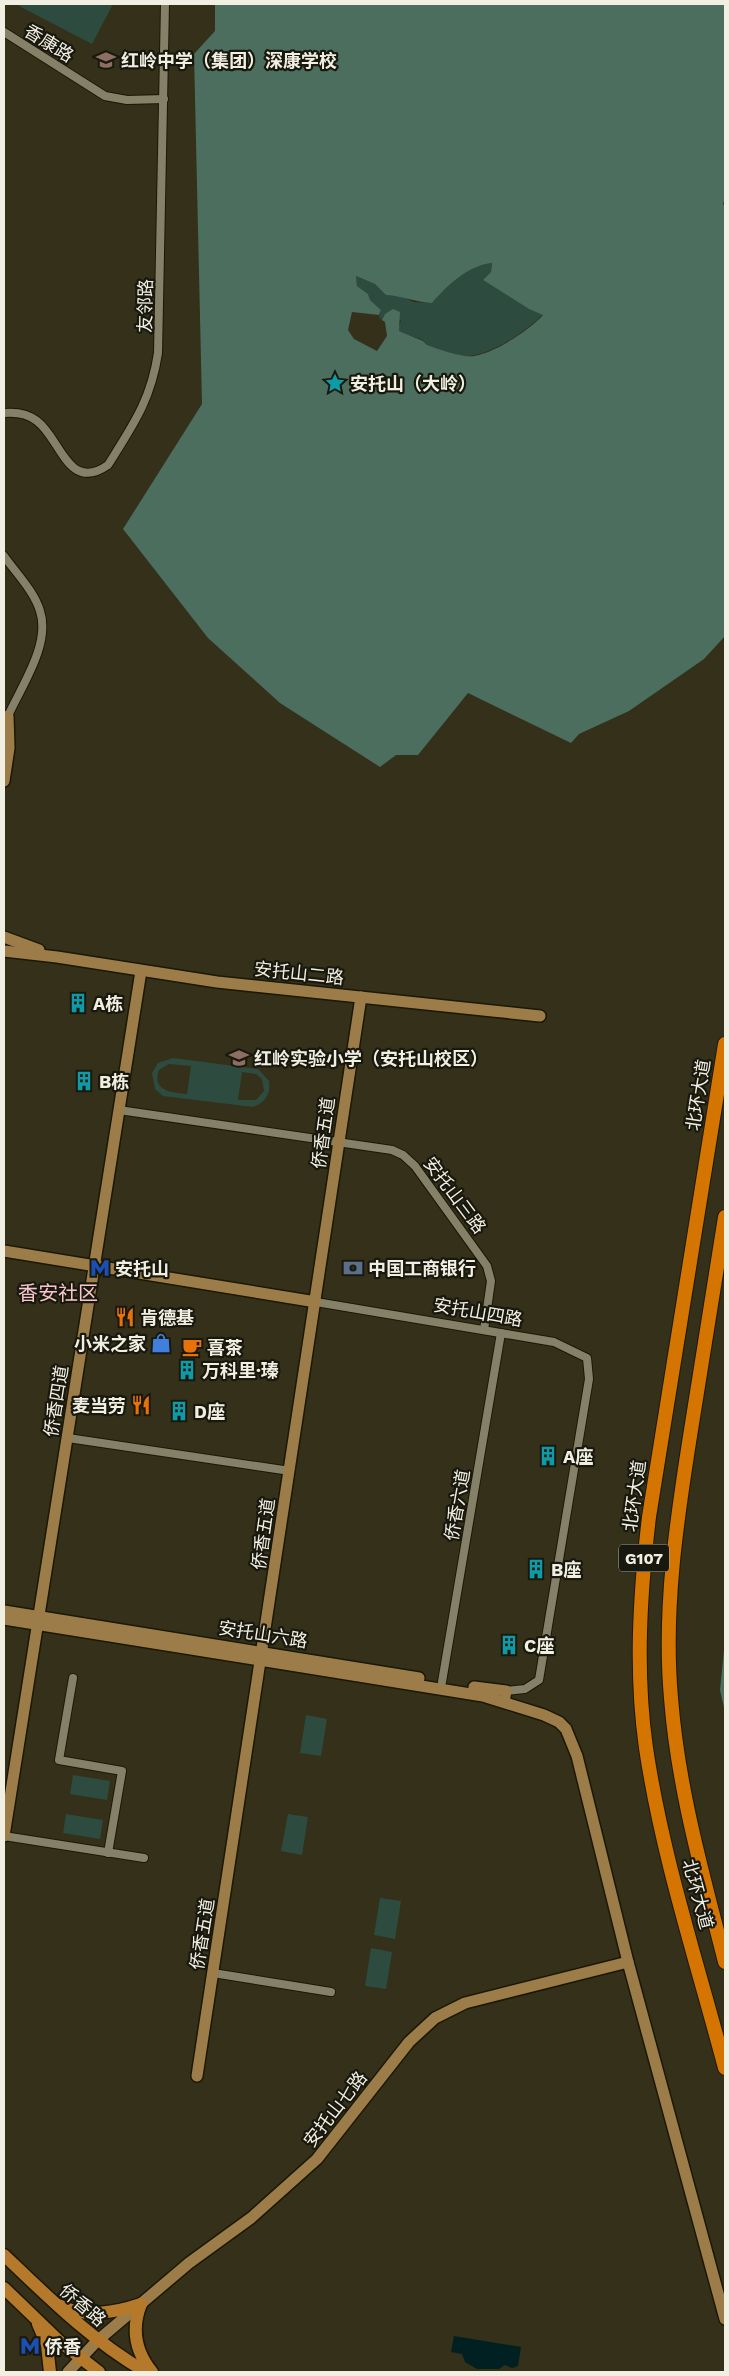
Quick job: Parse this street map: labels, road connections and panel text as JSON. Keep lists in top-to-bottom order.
{
  "streets": {
    "highway": ["北环大道", "G107"],
    "main road": ["侨香路"],
    "street": [
      "香康路",
      "友邻路",
      "安托山二路",
      "侨香五道",
      "安托山三路",
      "安托山四路",
      "侨香四道",
      "侨香六道",
      "安托山六路",
      "安托山七路"
    ]
  },
  "crossings": [
    ["香康路", "友邻路"],
    ["安托山二路", "侨香五道"],
    ["安托山二路", "侨香四道"],
    ["侨香五道", "安托山三路"],
    ["侨香五道", "安托山四路"],
    ["侨香五道", "安托山六路"],
    ["安托山三路", "安托山四路"],
    ["安托山三路", "侨香四道"],
    ["安托山四路", "侨香四道"],
    ["安托山四路", "侨香六道"],
    ["安托山四路", "安托山六路"],
    ["侨香四道", "安托山六路"],
    ["侨香六道", "安托山六路"],
    ["安托山六路", "安托山七路"],
    ["安托山七路", "侨香路"]
  ],
  "districts": ["香安社区"],
  "places": {
    "school or university": ["红岭中学（集团）深康学校", "红岭实验小学（安托山校区）"],
    "place": ["安托山（大岭）"],
    "building": [
      "A栋",
      "B栋",
      "万科里·瑧",
      "D座",
      "A座",
      "B座",
      "C座"
    ],
    "metro station": ["安托山", "侨香"],
    "bank": ["中国工商银行"],
    "restaurant": ["肯德基", "麦当劳"],
    "shop": ["小米之家"],
    "cafe": ["喜茶"]
  }
}
